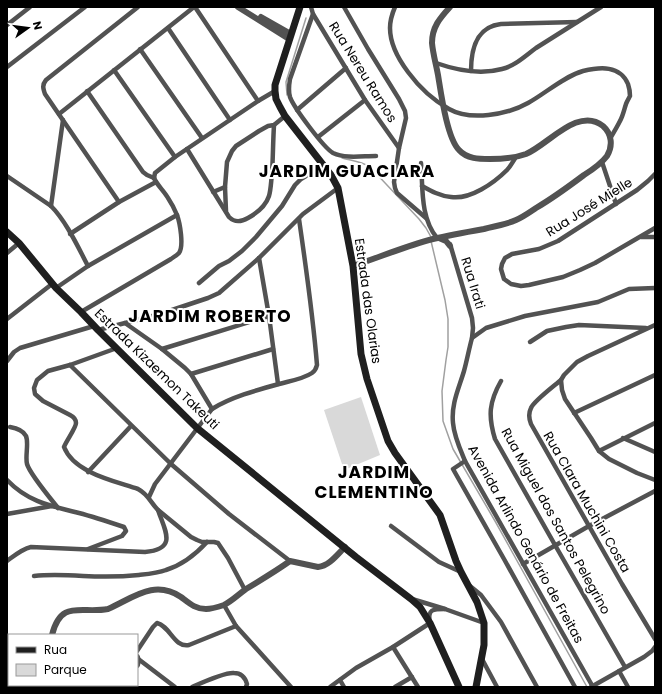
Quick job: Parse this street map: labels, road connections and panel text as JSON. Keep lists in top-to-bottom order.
{
  "streets": {
    "main road": ["Estrada das Olarias", "Estrada Kizaemon Takeuti"],
    "street": [
      "Rua Nereu Ramos",
      "Rua José Mielle",
      "Rua Irati",
      "Rua Clara Muchini Costa",
      "Rua Miguel dos Santos Pelegrino",
      "Avenida Arlindo Genário de Freitas"
    ]
  },
  "crossings": [
    ["Rua Irati", "Avenida Arlindo Genário de Freitas"]
  ],
  "districts": ["JARDIM GUACIARA", "JARDIM ROBERTO", "JARDIM CLEMENTINO"],
  "legend": ["Rua", "Parque"],
  "north": "right"
}
